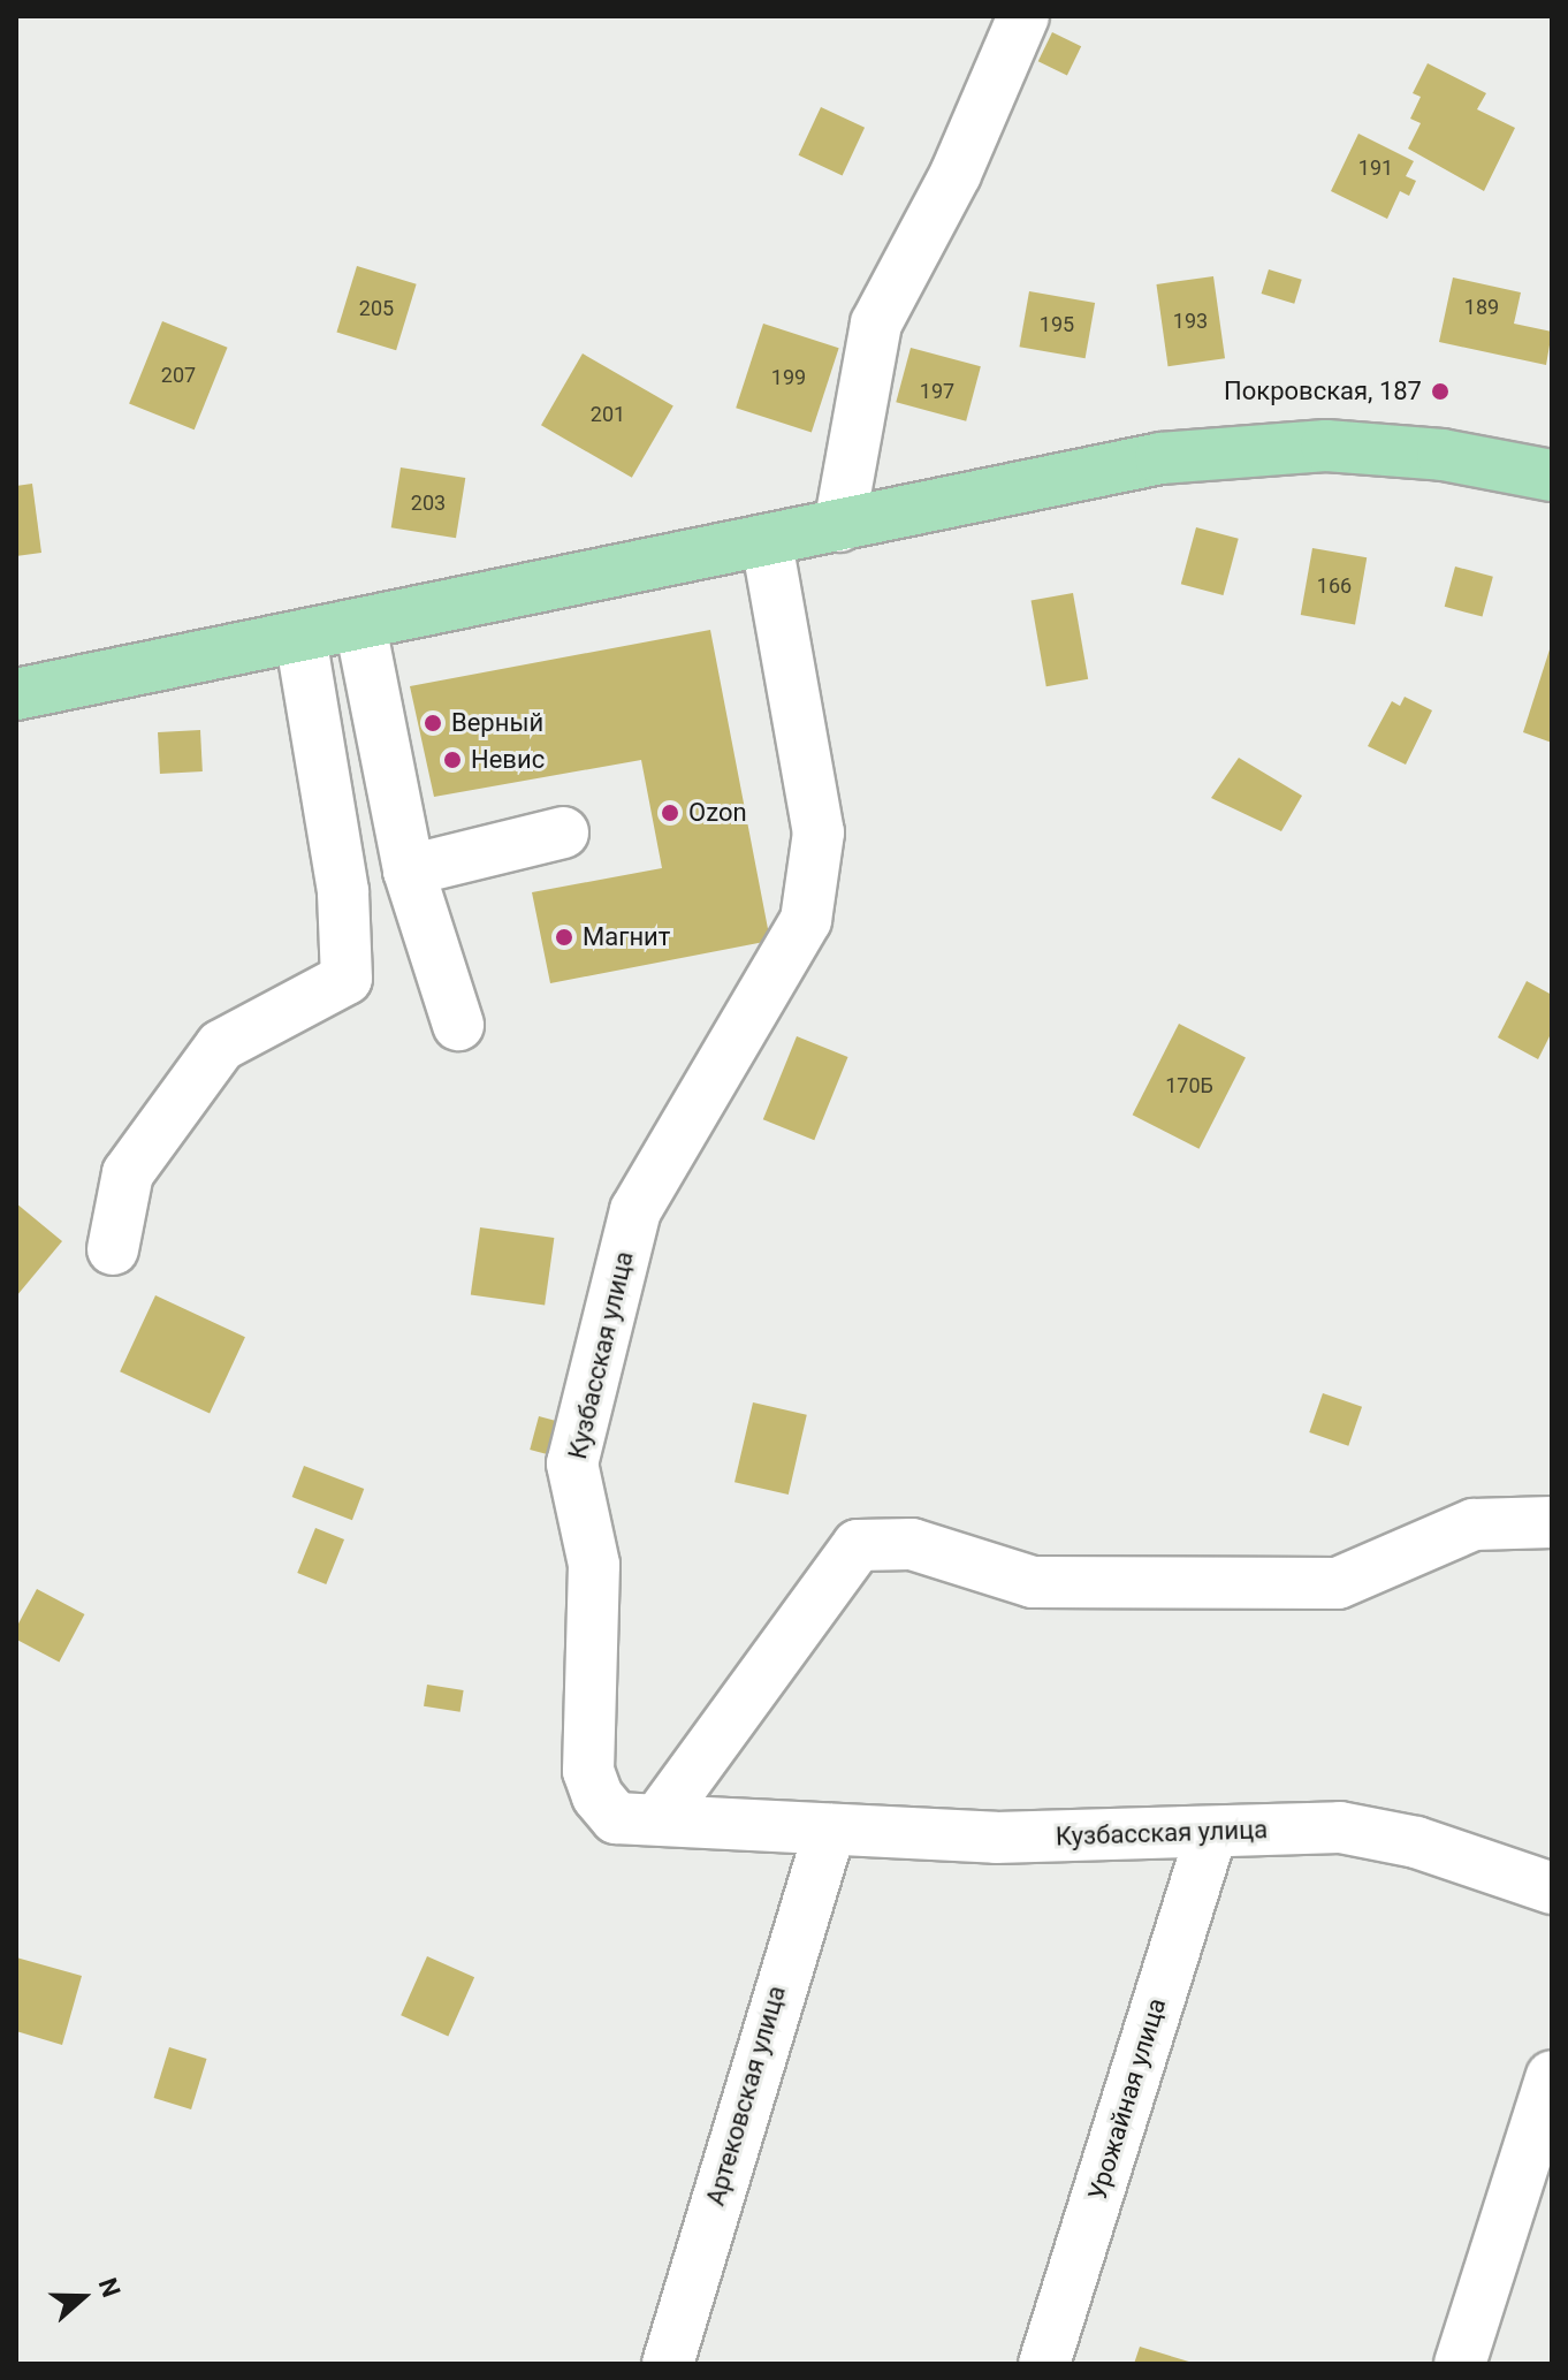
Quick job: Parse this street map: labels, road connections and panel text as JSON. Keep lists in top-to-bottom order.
{
  "streets": {
    "lane": ["Кузбасская улица", "Артековская улица", "Урожайная улица"]
  },
  "crossings": [
    ["Кузбасская улица", "Артековская улица"],
    ["Кузбасская улица", "Урожайная улица"]
  ],
  "places": [
    "Покровская, 187",
    "Верный",
    "Невис",
    "Ozon",
    "Магнит"
  ],
  "house_numbers": [
    "191",
    "189",
    "205",
    "193",
    "195",
    "207",
    "199",
    "197",
    "201",
    "203",
    "166",
    "170Б"
  ],
  "north": "right"
}
